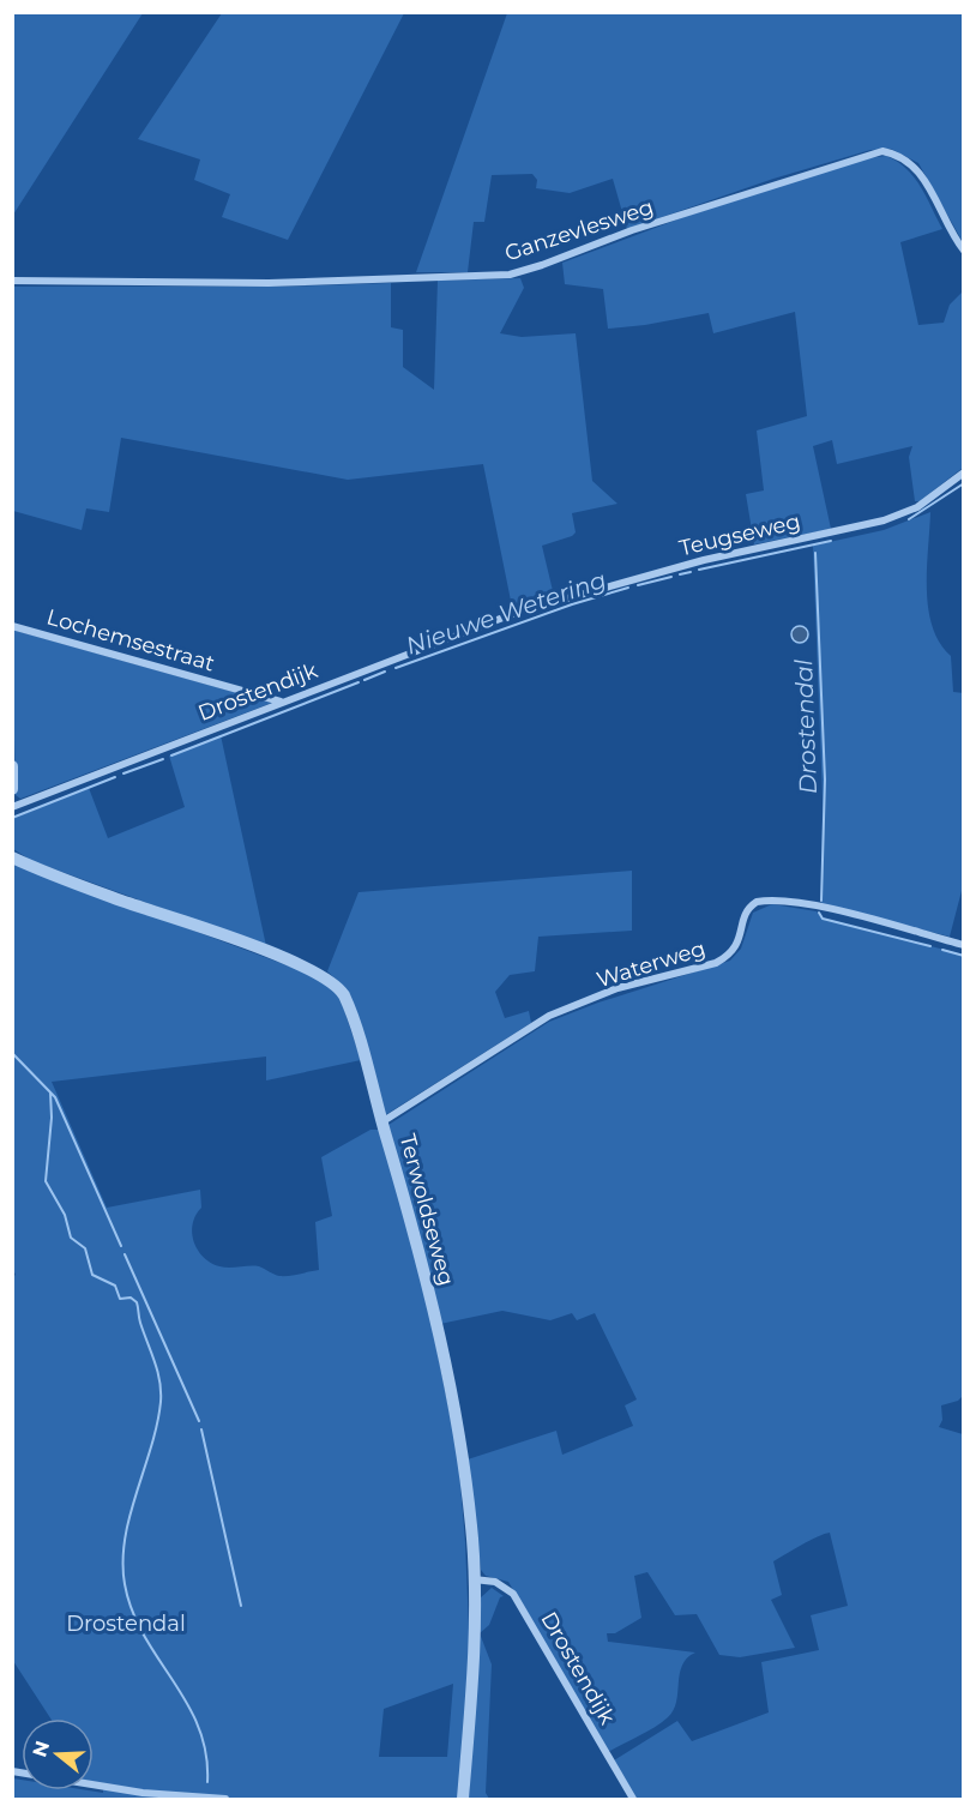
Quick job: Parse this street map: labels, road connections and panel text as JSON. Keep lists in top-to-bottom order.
{
  "streets": {
    "street": [
      "Ganzevlesweg",
      "Teugseweg",
      "Lochemsestraat",
      "Drostendijk",
      "Waterweg",
      "Terwoldseweg"
    ]
  },
  "crossings": [
    ["Teugseweg", "Drostendijk"],
    ["Lochemsestraat", "Drostendijk"],
    ["Drostendijk", "Terwoldseweg"],
    ["Waterweg", "Terwoldseweg"]
  ],
  "water": ["Nieuwe Wetering", "Drostendal"],
  "parks": ["Drostendal"],
  "north": "left"
}
